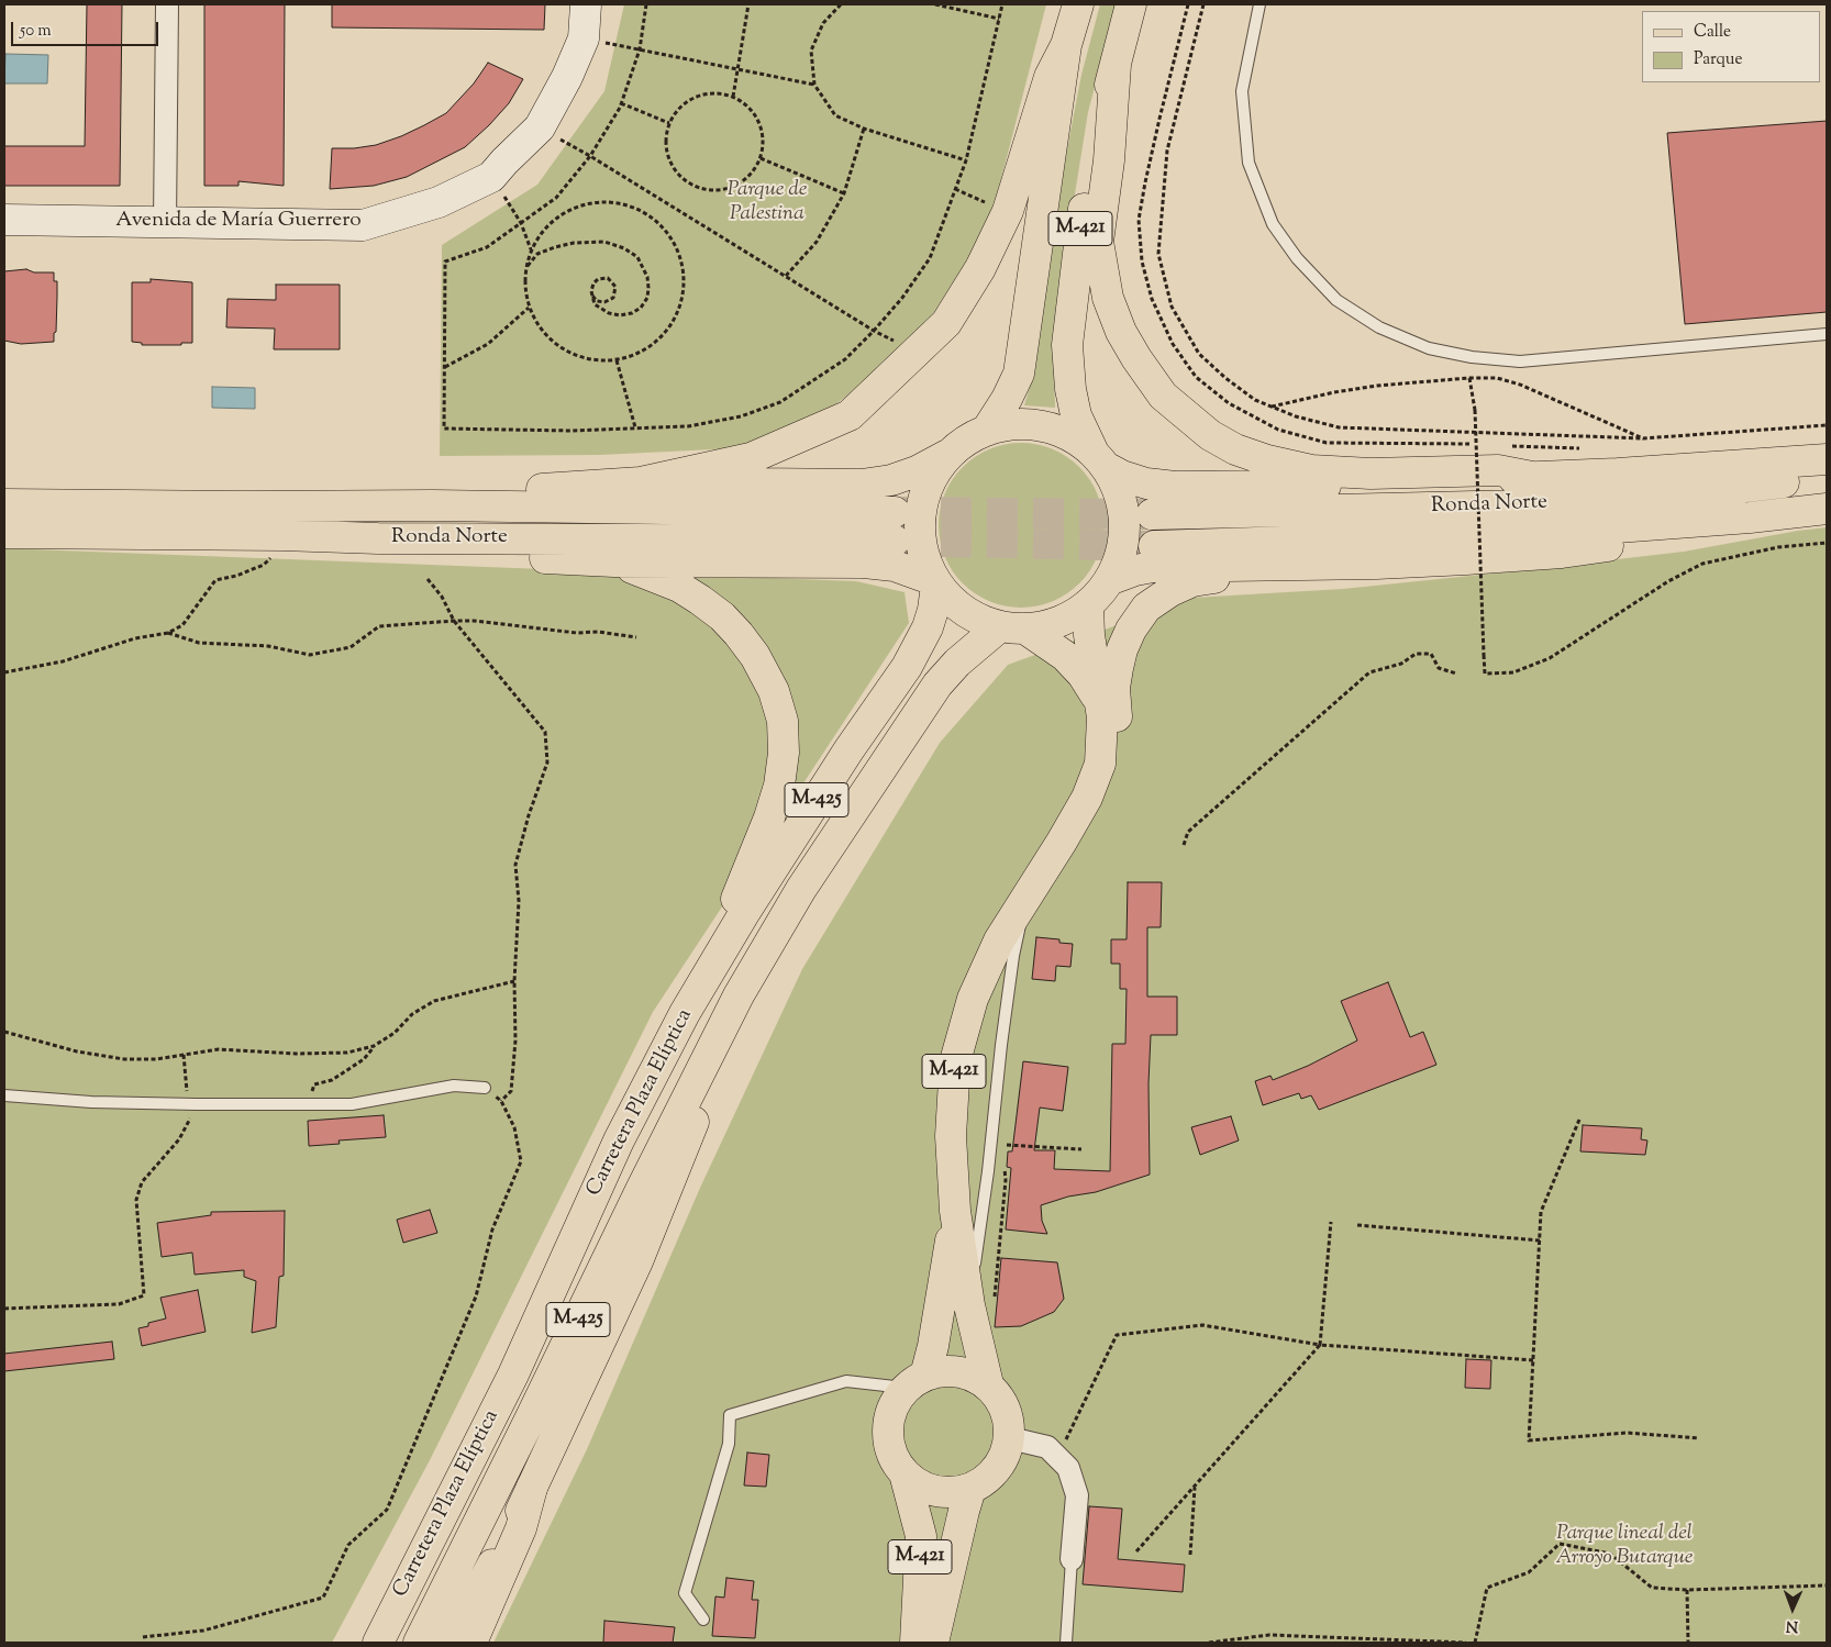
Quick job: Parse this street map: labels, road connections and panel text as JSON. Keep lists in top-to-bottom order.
{
  "streets": {
    "main road": [
      "M-421",
      "Ronda Norte",
      "M-425",
      "Carretera Plaza Elíptica"
    ],
    "street": ["Avenida de María Guerrero"]
  },
  "crossings": [
    ["M-421", "Ronda Norte"],
    ["M-421", "Carretera Plaza Elíptica"]
  ],
  "parks": ["Parque de Palestina", "Parque lineal del Arroyo Butarque"],
  "legend": ["Calle", "Parque"],
  "scale_bar": "50 m",
  "north": "bottom"
}
